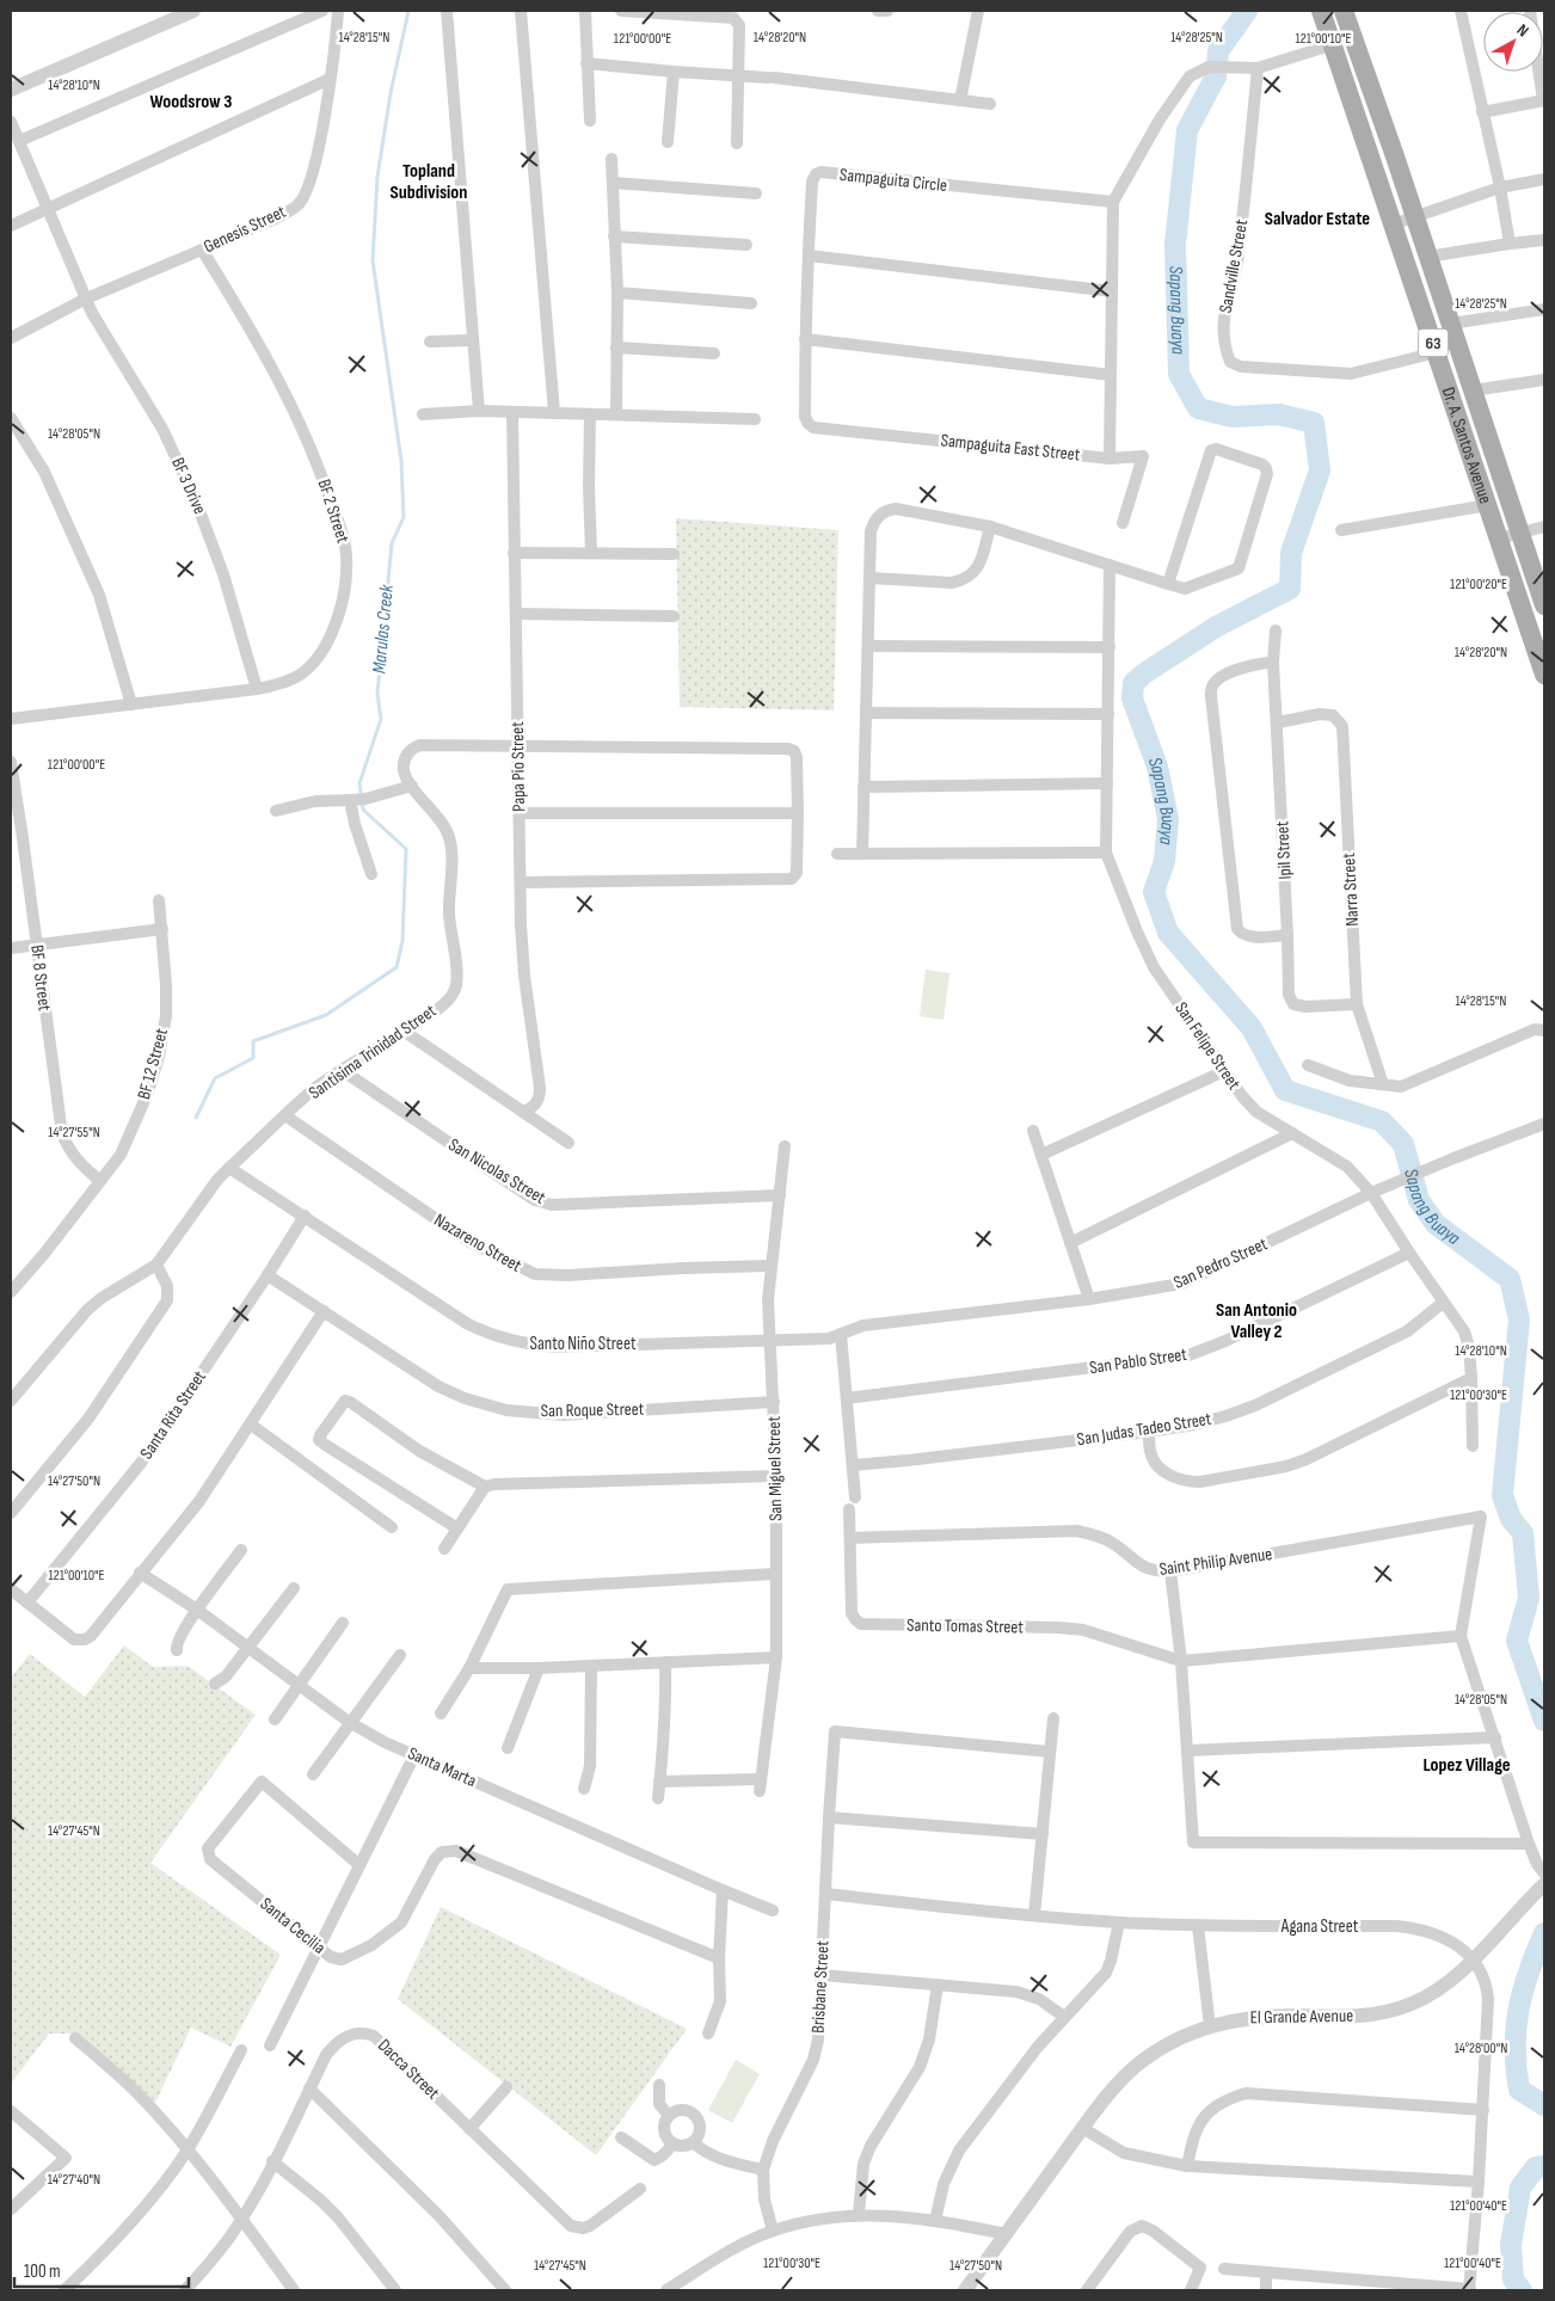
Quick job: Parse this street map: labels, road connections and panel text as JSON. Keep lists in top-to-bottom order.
{
  "streets": {
    "main road": ["63", "Dr. A. Santos Avenue"],
    "street": [
      "Sampaguita Circle",
      "Genesis Street",
      "Sandville Street",
      "Sampaguita East Street",
      "BF 3 Drive",
      "BF 2 Street",
      "Papa Pio Street",
      "Ipil Street",
      "Narra Street",
      "BF 8 Street",
      "San Felipe Street",
      "Santisima Trinidad Street",
      "BF 12 Street",
      "San Nicolas Street",
      "Nazareno Street",
      "San Pedro Street",
      "Santo Niño Street",
      "San Pablo Street",
      "San Roque Street",
      "Santa Rita Street",
      "San Judas Tadeo Street",
      "San Miguel Street",
      "Saint Philip Avenue",
      "Santo Tomas Street",
      "Santa Marta",
      "Santa Cecilia",
      "Agana Street",
      "Brisbane Street",
      "El Grande Avenue",
      "Dacca Street"
    ]
  },
  "crossings": [
    ["Sampaguita Circle", "Sampaguita East Street"],
    ["Genesis Street", "BF 3 Drive"],
    ["Genesis Street", "BF 2 Street"],
    ["Sandville Street", "Dr. A. Santos Avenue"],
    ["BF 3 Drive", "BF 2 Street"],
    ["Papa Pio Street", "Santisima Trinidad Street"],
    ["Ipil Street", "Narra Street"],
    ["BF 8 Street", "BF 12 Street"],
    ["San Felipe Street", "San Pedro Street"],
    ["San Felipe Street", "San Pablo Street"],
    ["San Felipe Street", "San Judas Tadeo Street"],
    ["Santisima Trinidad Street", "San Nicolas Street"],
    ["Santisima Trinidad Street", "Nazareno Street"],
    ["Santisima Trinidad Street", "Santo Niño Street"],
    ["San Nicolas Street", "San Miguel Street"],
    ["Nazareno Street", "San Miguel Street"],
    ["San Pedro Street", "Santo Niño Street"],
    ["San Pedro Street", "Santo Tomas Street"],
    ["Santo Niño Street", "Santa Rita Street"],
    ["Santo Niño Street", "San Miguel Street"],
    ["Santo Niño Street", "Santo Tomas Street"],
    ["San Pablo Street", "Santo Tomas Street"],
    ["San Roque Street", "Santa Rita Street"],
    ["San Roque Street", "San Miguel Street"],
    ["San Judas Tadeo Street", "Santo Tomas Street"],
    ["Saint Philip Avenue", "Santo Tomas Street"],
    ["Agana Street", "Brisbane Street"],
    ["Agana Street", "El Grande Avenue"]
  ],
  "districts": [
    "Woodsrow 3",
    "Topland Subdivision",
    "Salvador Estate",
    "San Antonio Valley 2",
    "Lopez Village"
  ],
  "water": ["Sapang Buaya", "Marulas Creek"],
  "scale_bar": "100 m",
  "north": "top right",
  "coordinates": [
    "14°28'15\"N",
    "14°28'20\"N",
    "14°28'25\"N",
    "121°00'00\"E",
    "121°00'10\"E",
    "14°28'10\"N",
    "14°28'05\"N",
    "121°00'20\"E",
    "14°27'55\"N",
    "121°00'30\"E",
    "14°27'50\"N",
    "14°27'45\"N",
    "14°28'00\"N",
    "14°27'40\"N",
    "121°00'40\"E"
  ]
}
